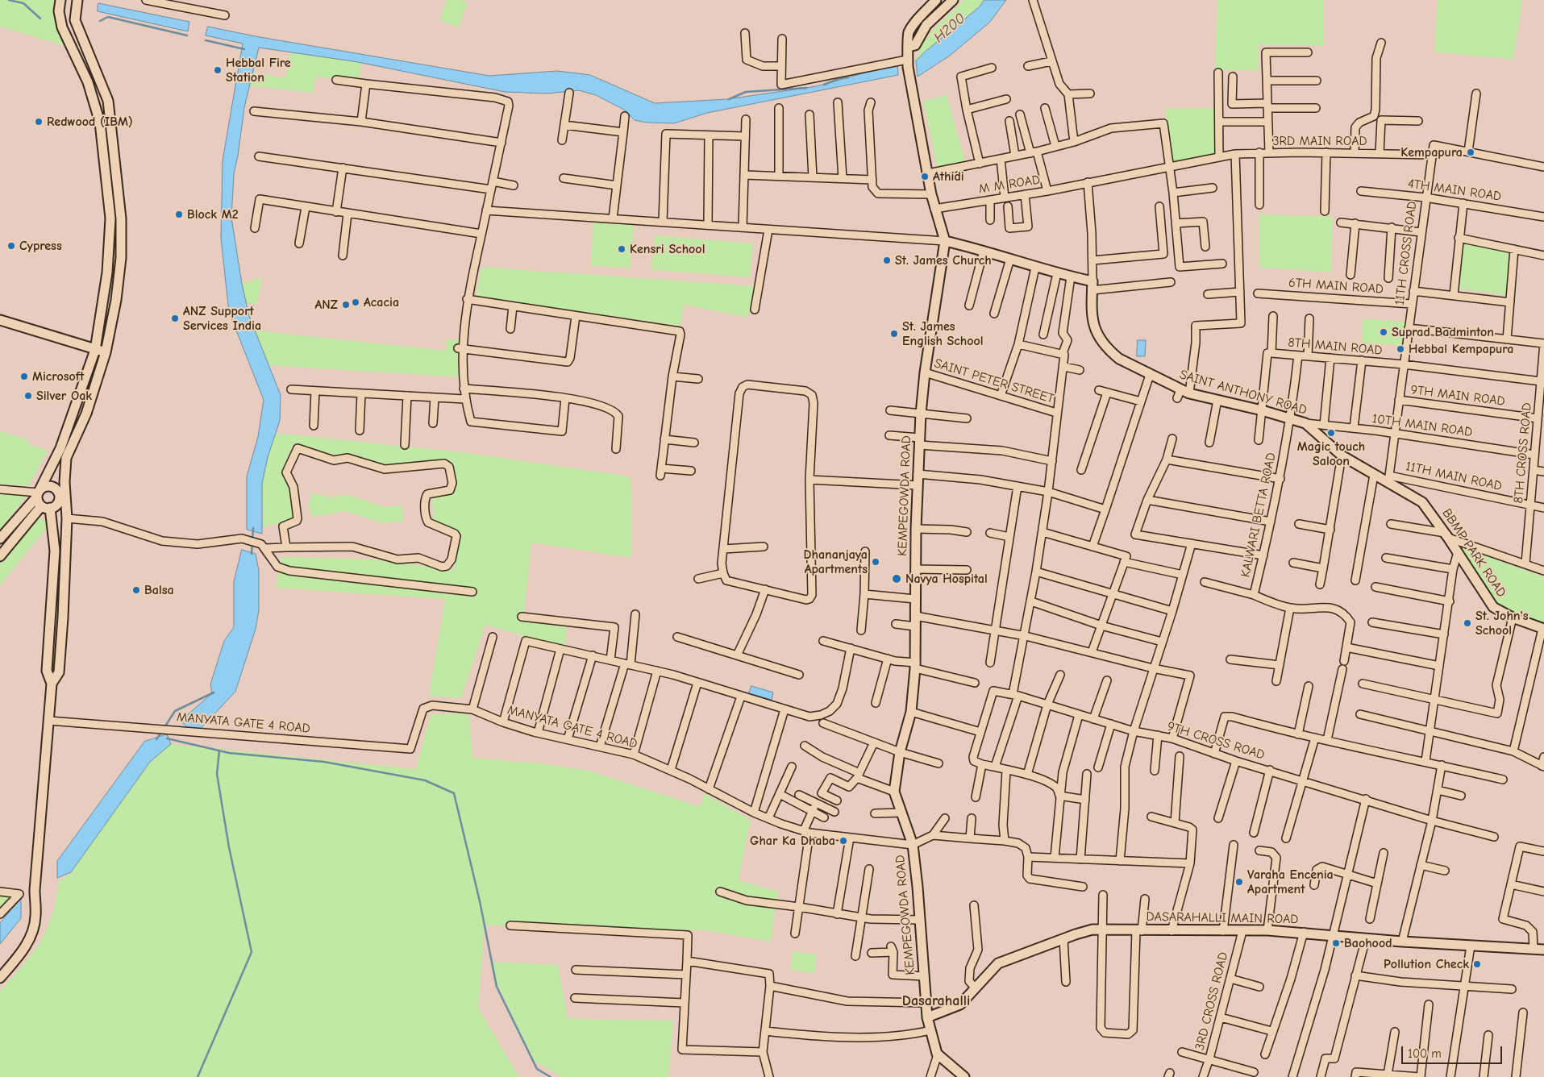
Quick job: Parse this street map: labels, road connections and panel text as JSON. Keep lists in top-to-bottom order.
{
  "streets": {
    "street": [
      "3RD MAIN ROAD",
      "M M ROAD",
      "4TH MAIN ROAD",
      "11TH CROSS ROAD",
      "6TH MAIN ROAD",
      "8TH MAIN ROAD",
      "SAINT PETER STREET",
      "SAINT ANTHONY ROAD",
      "9TH MAIN ROAD",
      "10TH MAIN ROAD",
      "8TH CROSS ROAD",
      "11TH MAIN ROAD",
      "KEMPEGOWDA ROAD",
      "KALWARI BETTA ROAD",
      "BBMP PARK ROAD",
      "MANYATA GATE 4 ROAD",
      "9TH CROSS ROAD",
      "DASARAHALLI MAIN ROAD",
      "3RD CROSS ROAD"
    ]
  },
  "crossings": [
    ["3RD MAIN ROAD", "M M ROAD"],
    ["3RD MAIN ROAD", "11TH CROSS ROAD"],
    ["3RD MAIN ROAD", "SAINT ANTHONY ROAD"],
    ["M M ROAD", "SAINT ANTHONY ROAD"],
    ["M M ROAD", "KEMPEGOWDA ROAD"],
    ["4TH MAIN ROAD", "11TH CROSS ROAD"],
    ["11TH CROSS ROAD", "6TH MAIN ROAD"],
    ["11TH CROSS ROAD", "8TH MAIN ROAD"],
    ["11TH CROSS ROAD", "SAINT ANTHONY ROAD"],
    ["11TH CROSS ROAD", "9TH MAIN ROAD"],
    ["11TH CROSS ROAD", "10TH MAIN ROAD"],
    ["11TH CROSS ROAD", "11TH MAIN ROAD"],
    ["11TH CROSS ROAD", "BBMP PARK ROAD"],
    ["8TH MAIN ROAD", "8TH CROSS ROAD"],
    ["8TH MAIN ROAD", "KALWARI BETTA ROAD"],
    ["SAINT PETER STREET", "KEMPEGOWDA ROAD"],
    ["SAINT ANTHONY ROAD", "10TH MAIN ROAD"],
    ["SAINT ANTHONY ROAD", "11TH MAIN ROAD"],
    ["SAINT ANTHONY ROAD", "KALWARI BETTA ROAD"],
    ["SAINT ANTHONY ROAD", "BBMP PARK ROAD"],
    ["9TH MAIN ROAD", "8TH CROSS ROAD"],
    ["10TH MAIN ROAD", "8TH CROSS ROAD"],
    ["8TH CROSS ROAD", "11TH MAIN ROAD"],
    ["11TH MAIN ROAD", "BBMP PARK ROAD"],
    ["KEMPEGOWDA ROAD", "MANYATA GATE 4 ROAD"],
    ["KEMPEGOWDA ROAD", "DASARAHALLI MAIN ROAD"],
    ["DASARAHALLI MAIN ROAD", "3RD CROSS ROAD"]
  ],
  "districts": ["Dasarahalli"],
  "water": ["H200"],
  "places": [
    "Hebbal Fire Station",
    "Redwood (IBM)",
    "Kempapura",
    "Athidi",
    "Block M2",
    "Cypress",
    "Kensri School",
    "St. James Church",
    "Acacia",
    "ANZ",
    "ANZ Support Services India",
    "Suprad Badminton",
    "St. James English School",
    "Hebbal Kempapura",
    "Microsoft",
    "Silver Oak",
    "Magic touch Saloon",
    "Dhananjaya Apartments",
    "Navya Hospital",
    "Balsa",
    "St. John's School",
    "Ghar Ka Dhaba",
    "Varaha Encenia Apartment",
    "Baohood",
    "Pollution Check"
  ],
  "scale_bar": "100 m"
}
